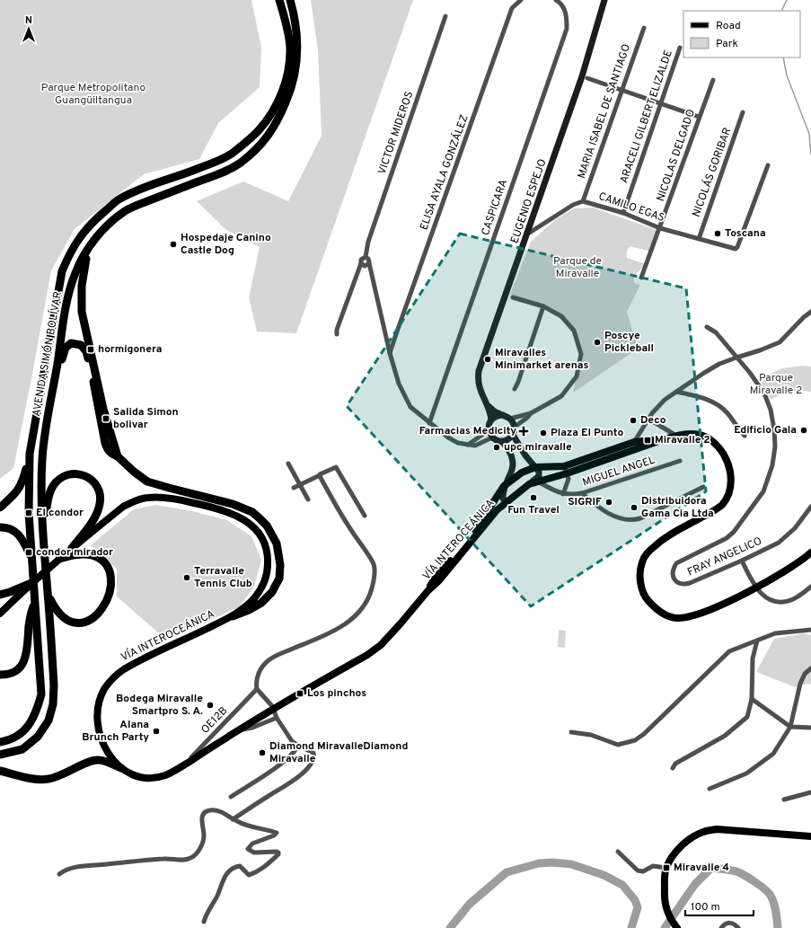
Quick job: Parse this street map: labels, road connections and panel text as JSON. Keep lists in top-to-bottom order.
{
  "streets": {
    "highway": ["AVENIDA SIMÓN BOLÍVAR"],
    "main road": ["VÍA INTEROCEÁNICA"],
    "street": [
      "MARIA ISABEL DE SANTIAGO",
      "ARACELI GILBERT ELIZALDE",
      "VICTOR MIDEROS",
      "NICOLAS DELGADO",
      "ELISA AYALA GONZÁLEZ",
      "NICOLÁS GORIBAR",
      "EUGENIO ESPEJO",
      "CASPICARA",
      "CAMILO EGAS",
      "MIGUEL ANGEL",
      "FRAY ANGELICO",
      "OE12B"
    ]
  },
  "crossings": [
    ["MARIA ISABEL DE SANTIAGO", "CAMILO EGAS"],
    ["ARACELI GILBERT ELIZALDE", "CAMILO EGAS"],
    ["NICOLAS DELGADO", "CAMILO EGAS"],
    ["NICOLÁS GORIBAR", "CAMILO EGAS"],
    ["EUGENIO ESPEJO", "CAMILO EGAS"],
    ["MIGUEL ANGEL", "VÍA INTEROCEÁNICA"],
    ["VÍA INTEROCEÁNICA", "OE12B"]
  ],
  "parks": ["Parque Metropolitano Guangüiltangua", "Parque de Miravalle", "Parque Miravalle 2"],
  "places": {
    "other": [
      "Toscana",
      "Hospedaje Canino Castle Dog",
      "Poscye Pickleball",
      "Miravalles Minimarket arenas",
      "Deco",
      "Edificio Gala",
      "Plaza El Punto",
      "upc miravalle",
      "Fun Travel",
      "SIGRIF",
      "Distribuidora Gama Cia Ltda",
      "Terravalle Tennis Club",
      "Bodega Miravalle Smartpro S. A.",
      "Alana Brunch Party",
      "Diamond MiravalleDiamond Miravalle"
    ],
    "transit": [
      "hormigonera",
      "Salida Simon bolivar",
      "Miravalle 2",
      "El condor",
      "condor mirador",
      "Los pinchos",
      "Miravalle 4"
    ],
    "health": ["Farmacias Medicity"]
  },
  "legend": ["Road", "Park"],
  "scale_bar": "100 m",
  "north": "top"
}
